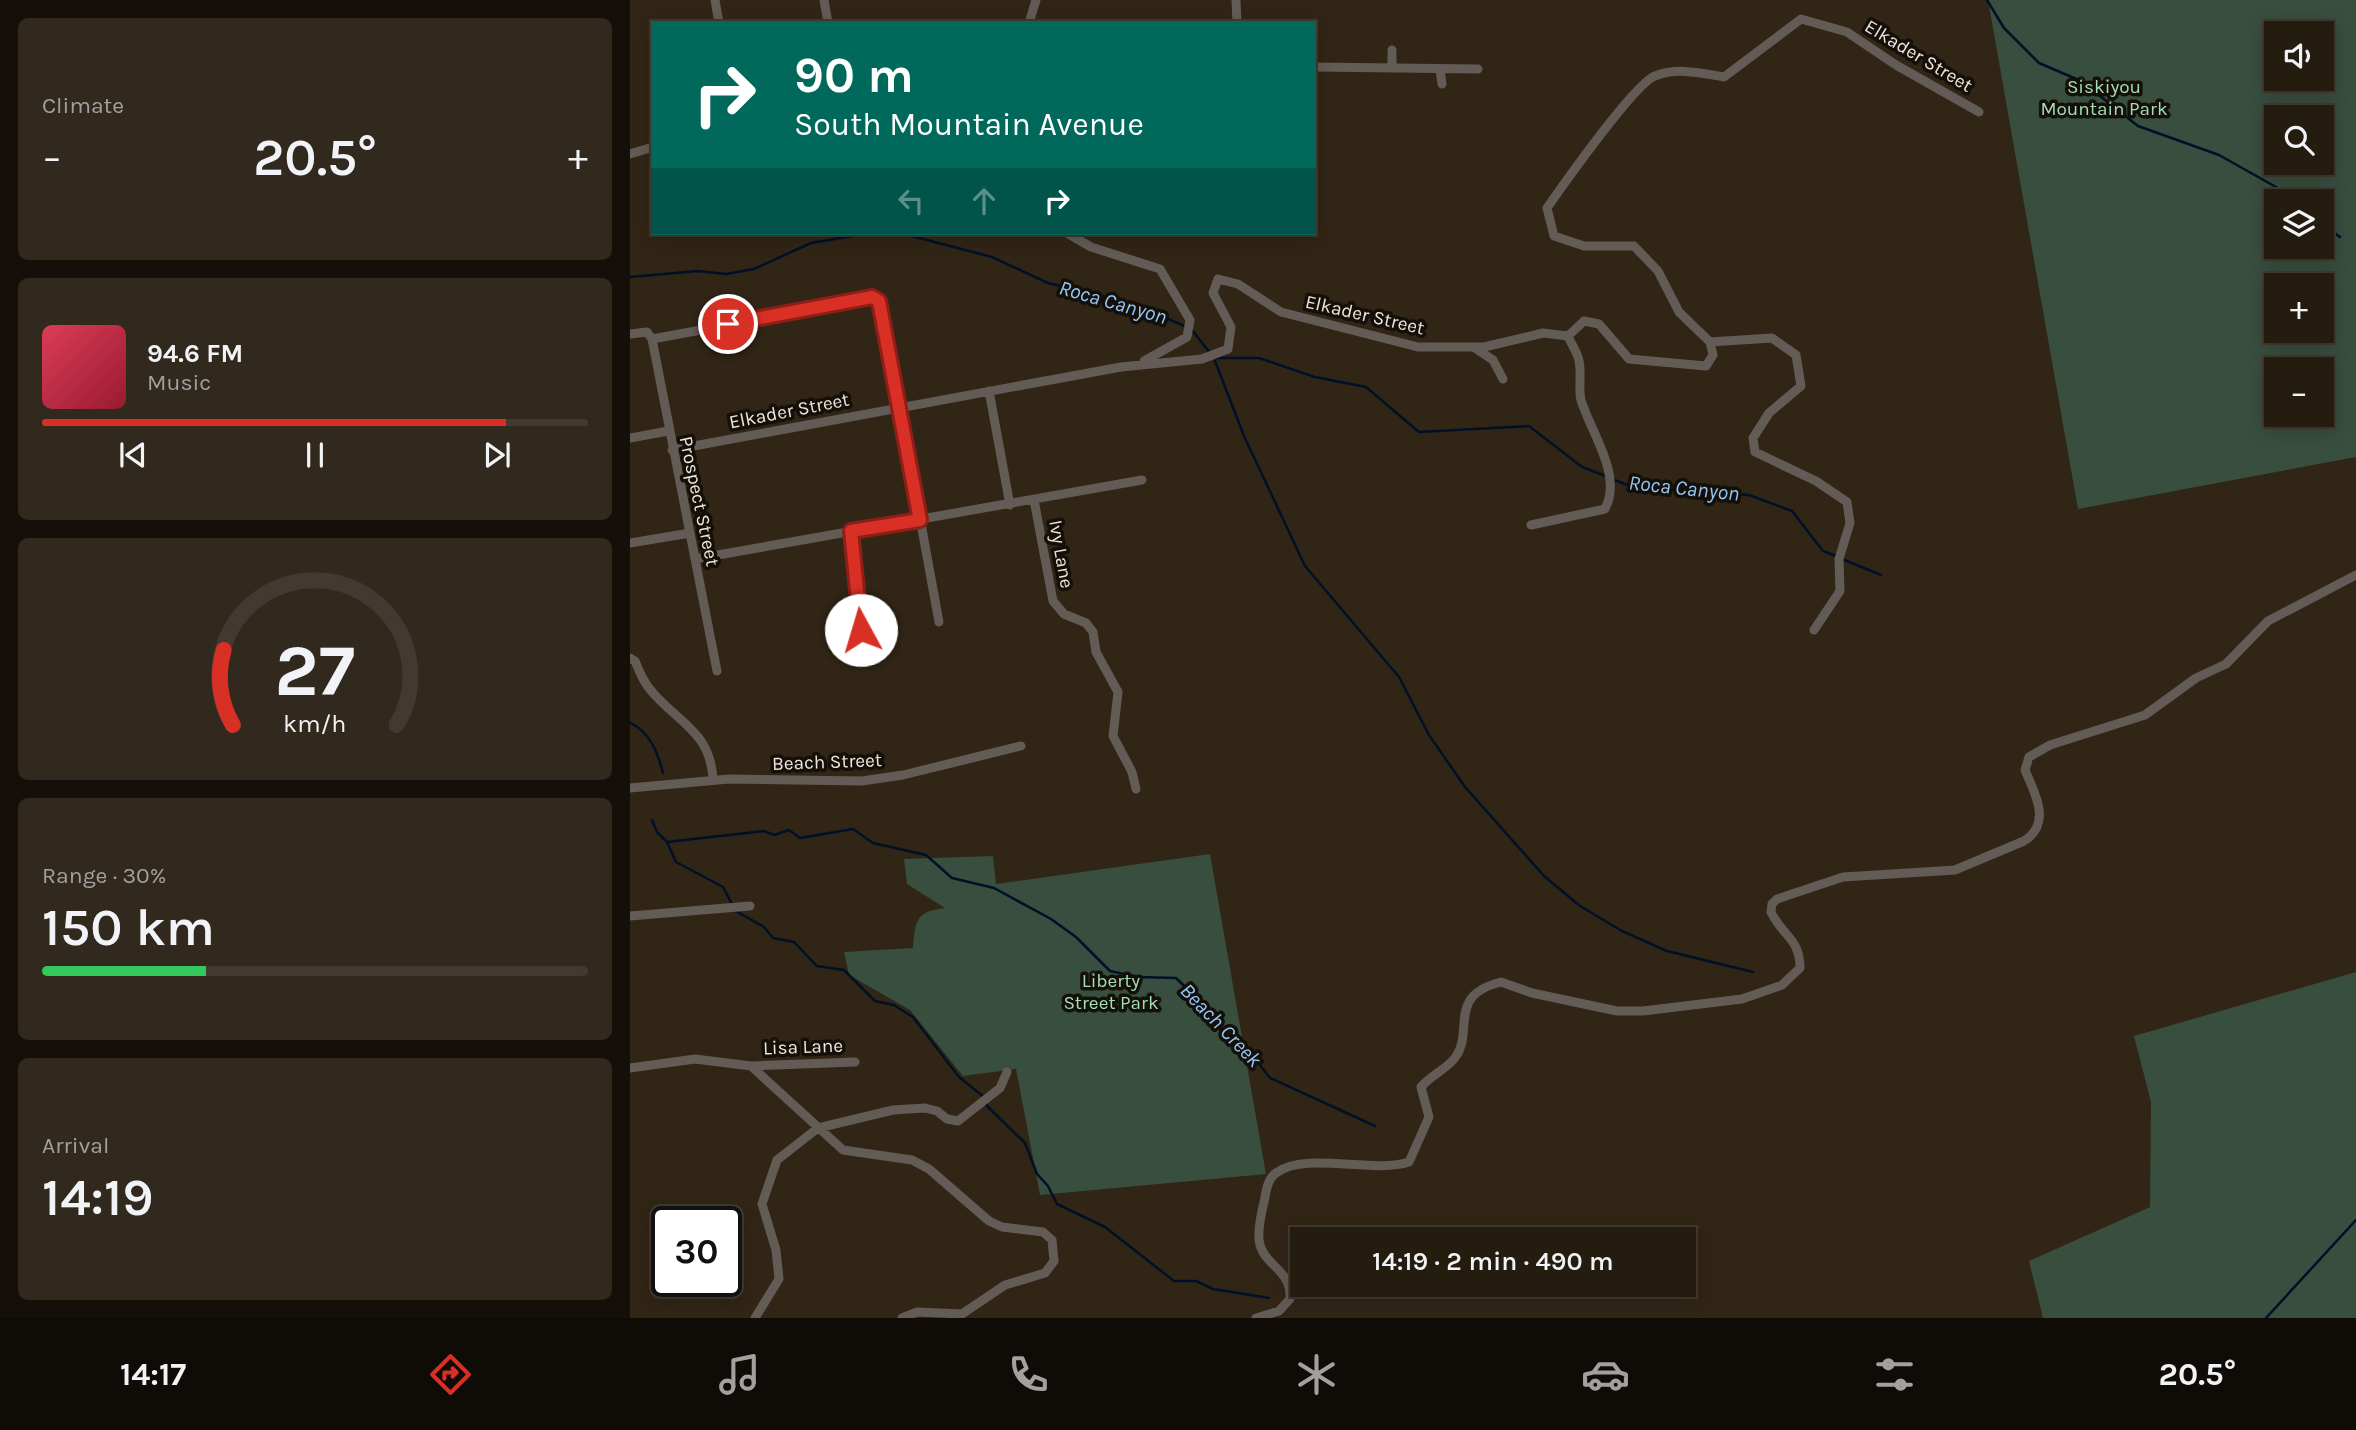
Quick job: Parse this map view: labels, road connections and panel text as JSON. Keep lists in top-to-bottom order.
{
  "streets": {
    "street": [
      "Elkader Street",
      "Prospect Street",
      "Ivy Lane",
      "Beach Street",
      "Lisa Lane"
    ]
  },
  "crossings": [
    ["Elkader Street", "Prospect Street"]
  ],
  "water": ["Roca Canyon", "Beach Creek"],
  "parks": ["Siskiyou Mountain Park", "Liberty Street Park"],
  "page": {
    "tile": [
      "Climate",
      ["Range · 30%", "150 km"],
      ["Arrival", "14:19"]
    ],
    "map_buttons": ["+", "−"],
    "turn": ["90 m", "South Mountain Avenue"],
    "heat": ["−", "20.5°", "+"],
    "song": ["94.6 FM", "Music"],
    "limit": "30",
    "trip": "14:19 · 2 min · 490 m",
    "tabs": ["14:17", "20.5°"],
    "gauge": ["27", "km/h"]
  }
}
